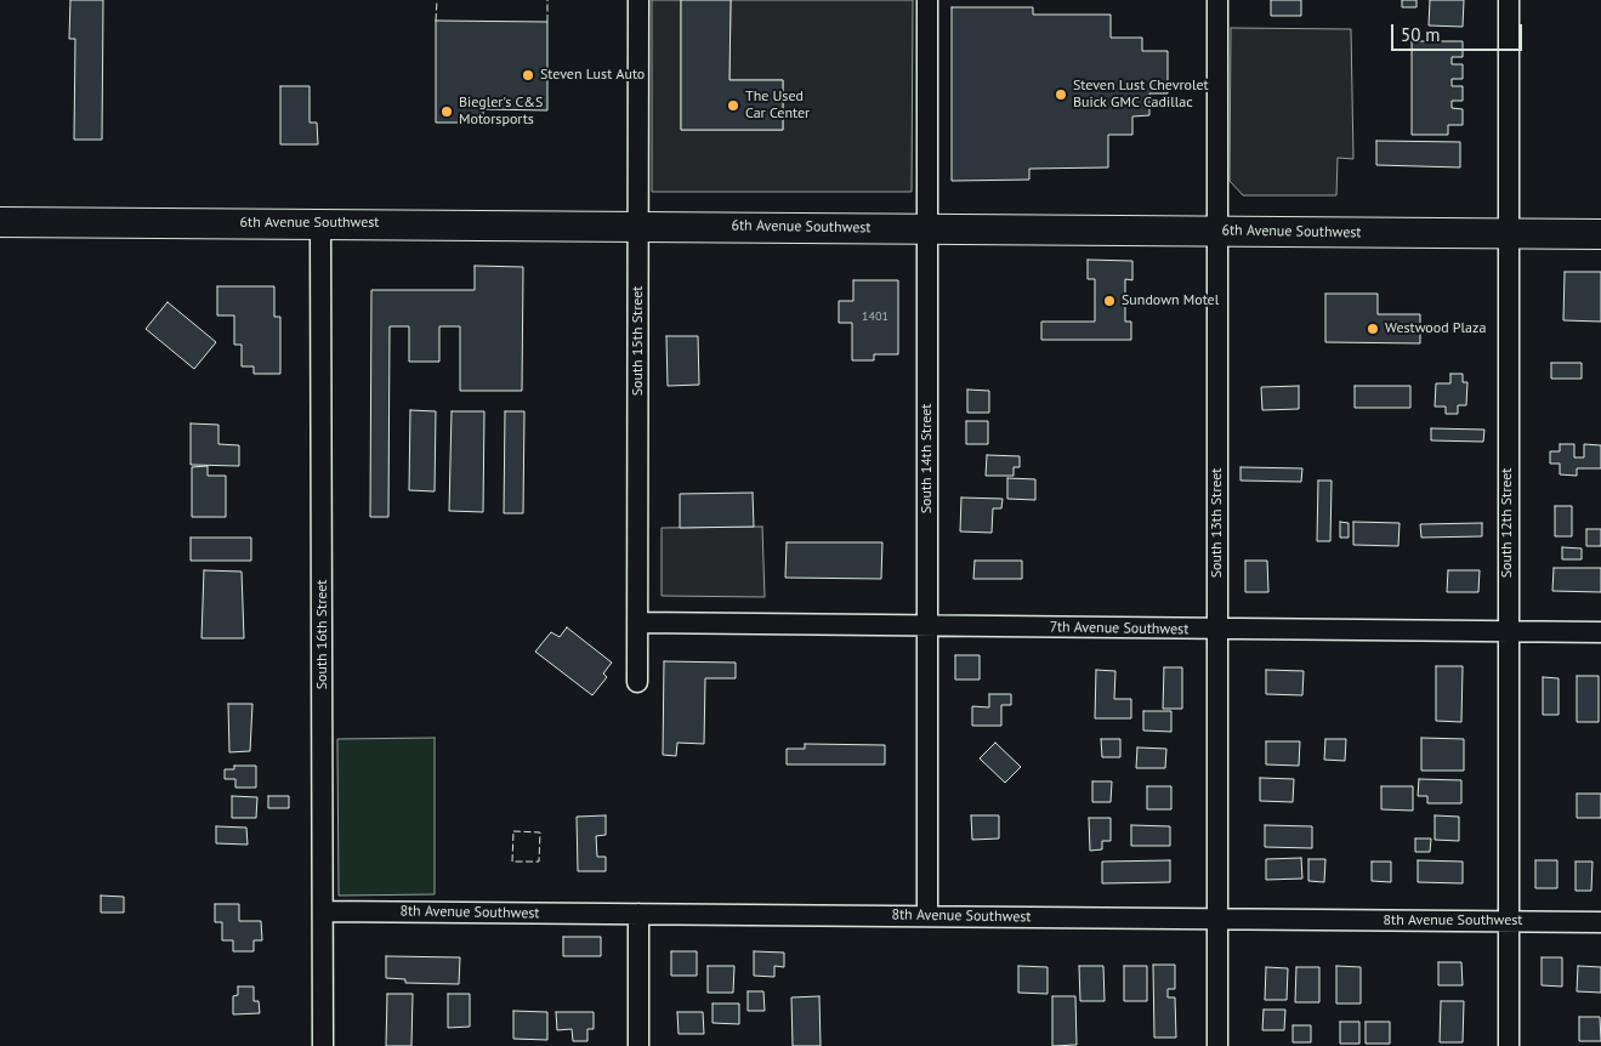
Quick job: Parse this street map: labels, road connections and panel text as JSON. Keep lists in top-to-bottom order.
{
  "streets": {
    "highway": ["6th Avenue Southwest"],
    "street": [
      "South 15th Street",
      "South 14th Street",
      "South 13th Street",
      "South 12th Street",
      "7th Avenue Southwest",
      "South 16th Street",
      "8th Avenue Southwest"
    ]
  },
  "crossings": [
    ["6th Avenue Southwest", "South 15th Street"],
    ["6th Avenue Southwest", "South 14th Street"],
    ["6th Avenue Southwest", "South 13th Street"],
    ["6th Avenue Southwest", "South 12th Street"],
    ["6th Avenue Southwest", "South 16th Street"],
    ["South 15th Street", "7th Avenue Southwest"],
    ["South 14th Street", "7th Avenue Southwest"],
    ["South 14th Street", "8th Avenue Southwest"],
    ["South 13th Street", "7th Avenue Southwest"],
    ["South 13th Street", "8th Avenue Southwest"],
    ["South 12th Street", "7th Avenue Southwest"],
    ["South 12th Street", "8th Avenue Southwest"],
    ["South 16th Street", "8th Avenue Southwest"]
  ],
  "places": [
    "Steven Lust Auto",
    "Steven Lust Chevrolet Buick GMC Cadillac",
    "The Used Car Center",
    "Biegler's C&S Motorsports",
    "Sundown Motel",
    "Westwood Plaza"
  ],
  "house_numbers": ["1401"],
  "scale_bar": "50 m"
}
